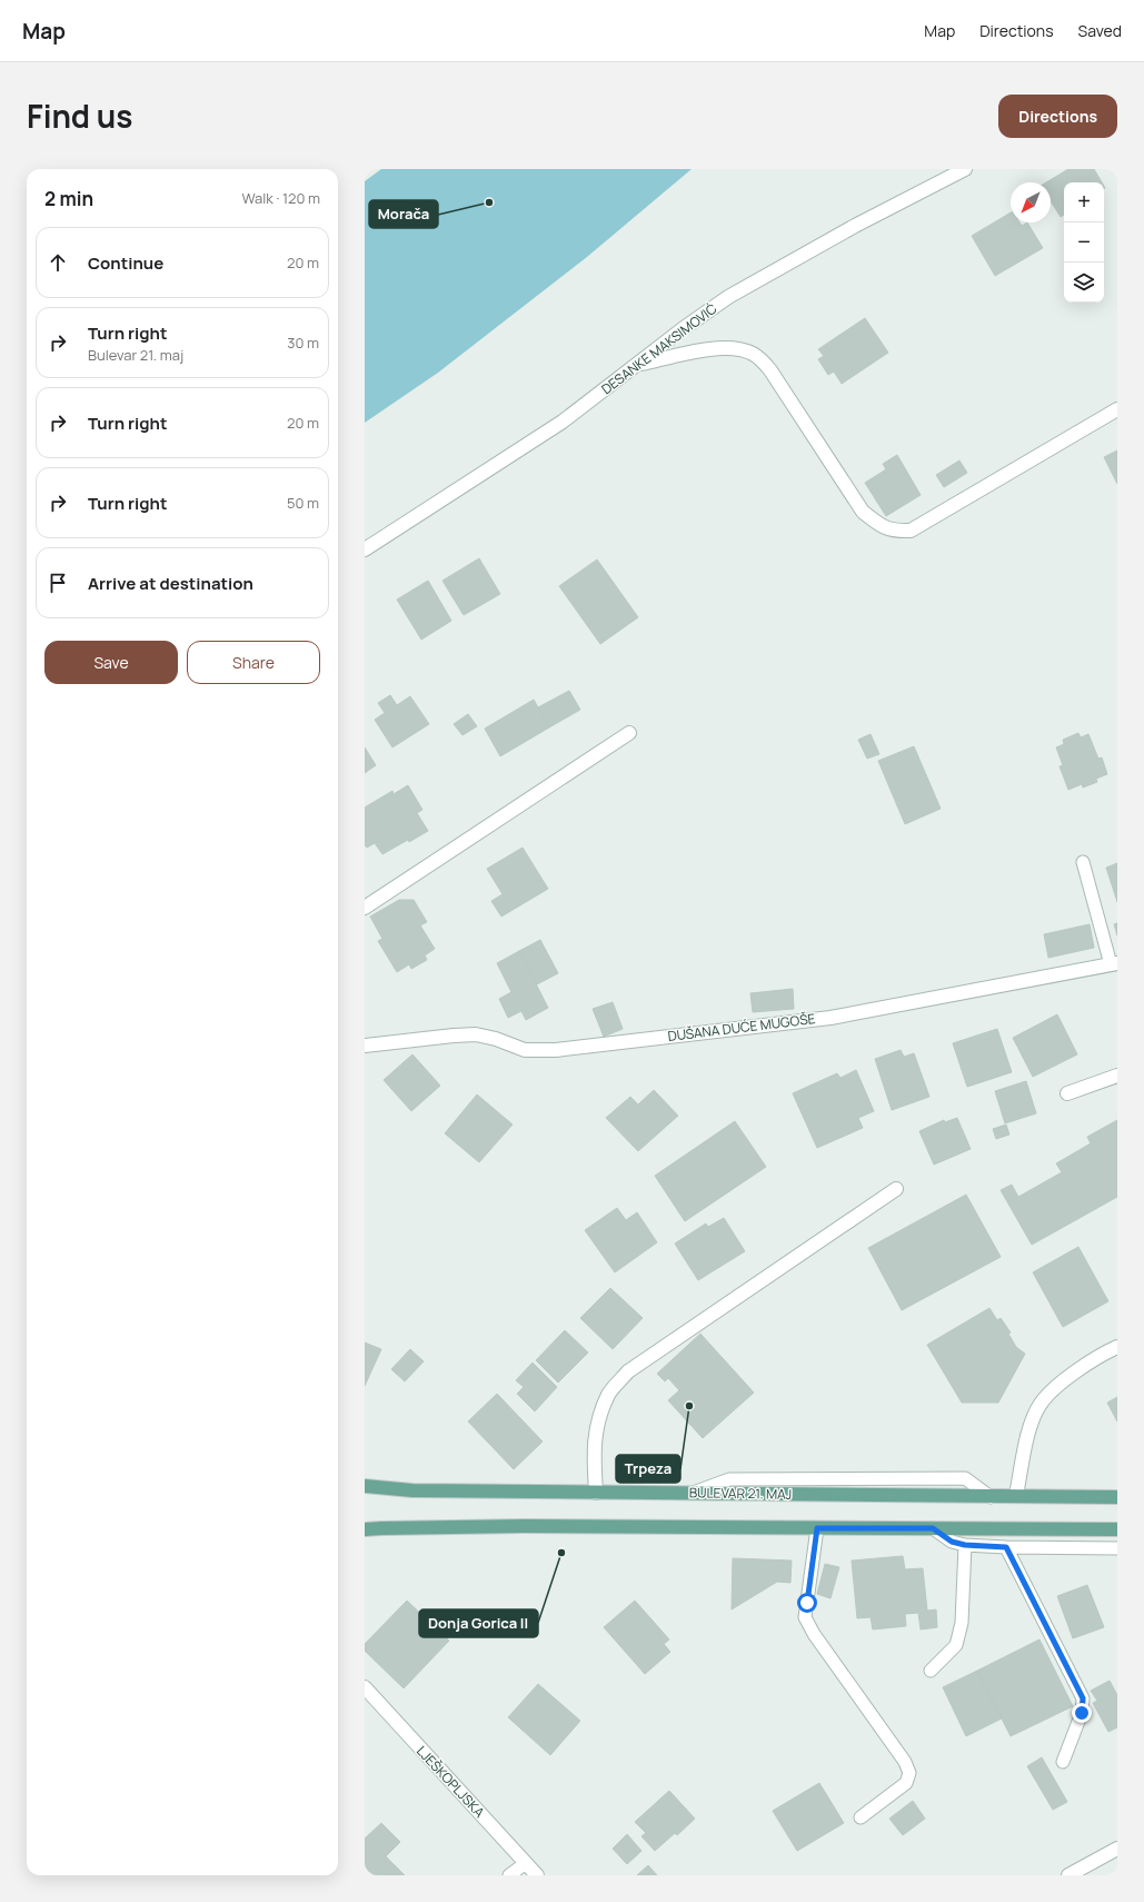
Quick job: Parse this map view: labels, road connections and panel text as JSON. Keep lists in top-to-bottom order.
{
  "streets": {
    "main road": ["BULEVAR 21. MAJ"],
    "street": ["DESANKE MAKSIMOVIĆ", "DUŠANA DUĆE MUGOŠE", "LJEŠKOPLJSKA"]
  },
  "places": ["Morača", "Trpeza", "Donja Gorica II"],
  "north": "bottom left",
  "page": {
    "header": "Map",
    "nav": ["Map", "Directions", "Saved"],
    "title": "Find us",
    "buttons": [
      "Directions",
      ["Save", "Share"]
    ],
    "heading": ["2 min", "Walk · 120 m"],
    "map_buttons": ["+", "−"],
    "list": [
      ["Continue", "20 m"],
      ["Turn right", "Bulevar 21. maj", "30 m"],
      ["Turn right", "20 m"],
      ["Turn right", "50 m"],
      "Arrive at destination"
    ]
  }
}
